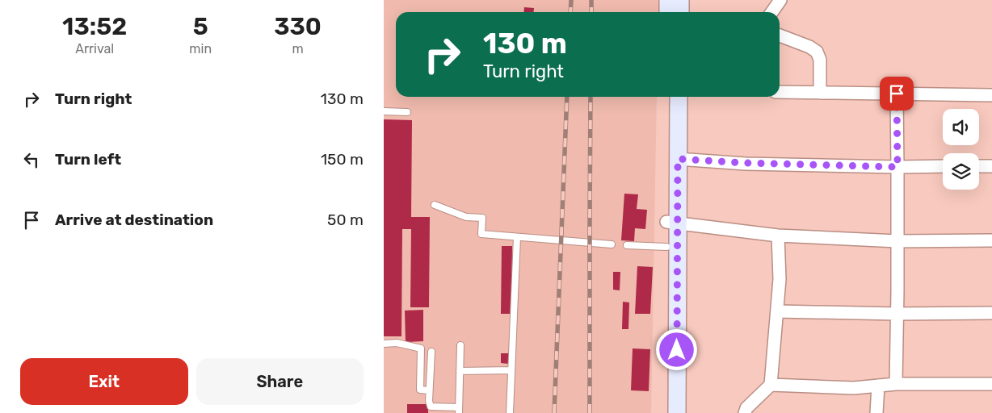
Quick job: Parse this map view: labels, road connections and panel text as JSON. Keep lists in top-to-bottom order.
{
  "page": {
    "eta": [
      "13:52",
      "Arrival",
      "5",
      "min",
      "330",
      "m"
    ],
    "turn": ["130 m", "Turn right"],
    "list": [
      {
        "name": "Turn right",
        "value": "130 m"
      },
      {
        "name": "Turn left",
        "value": "150 m"
      },
      {
        "name": "Arrive at destination",
        "value": "50 m"
      }
    ],
    "buttons": ["Exit", "Share"]
  }
}
